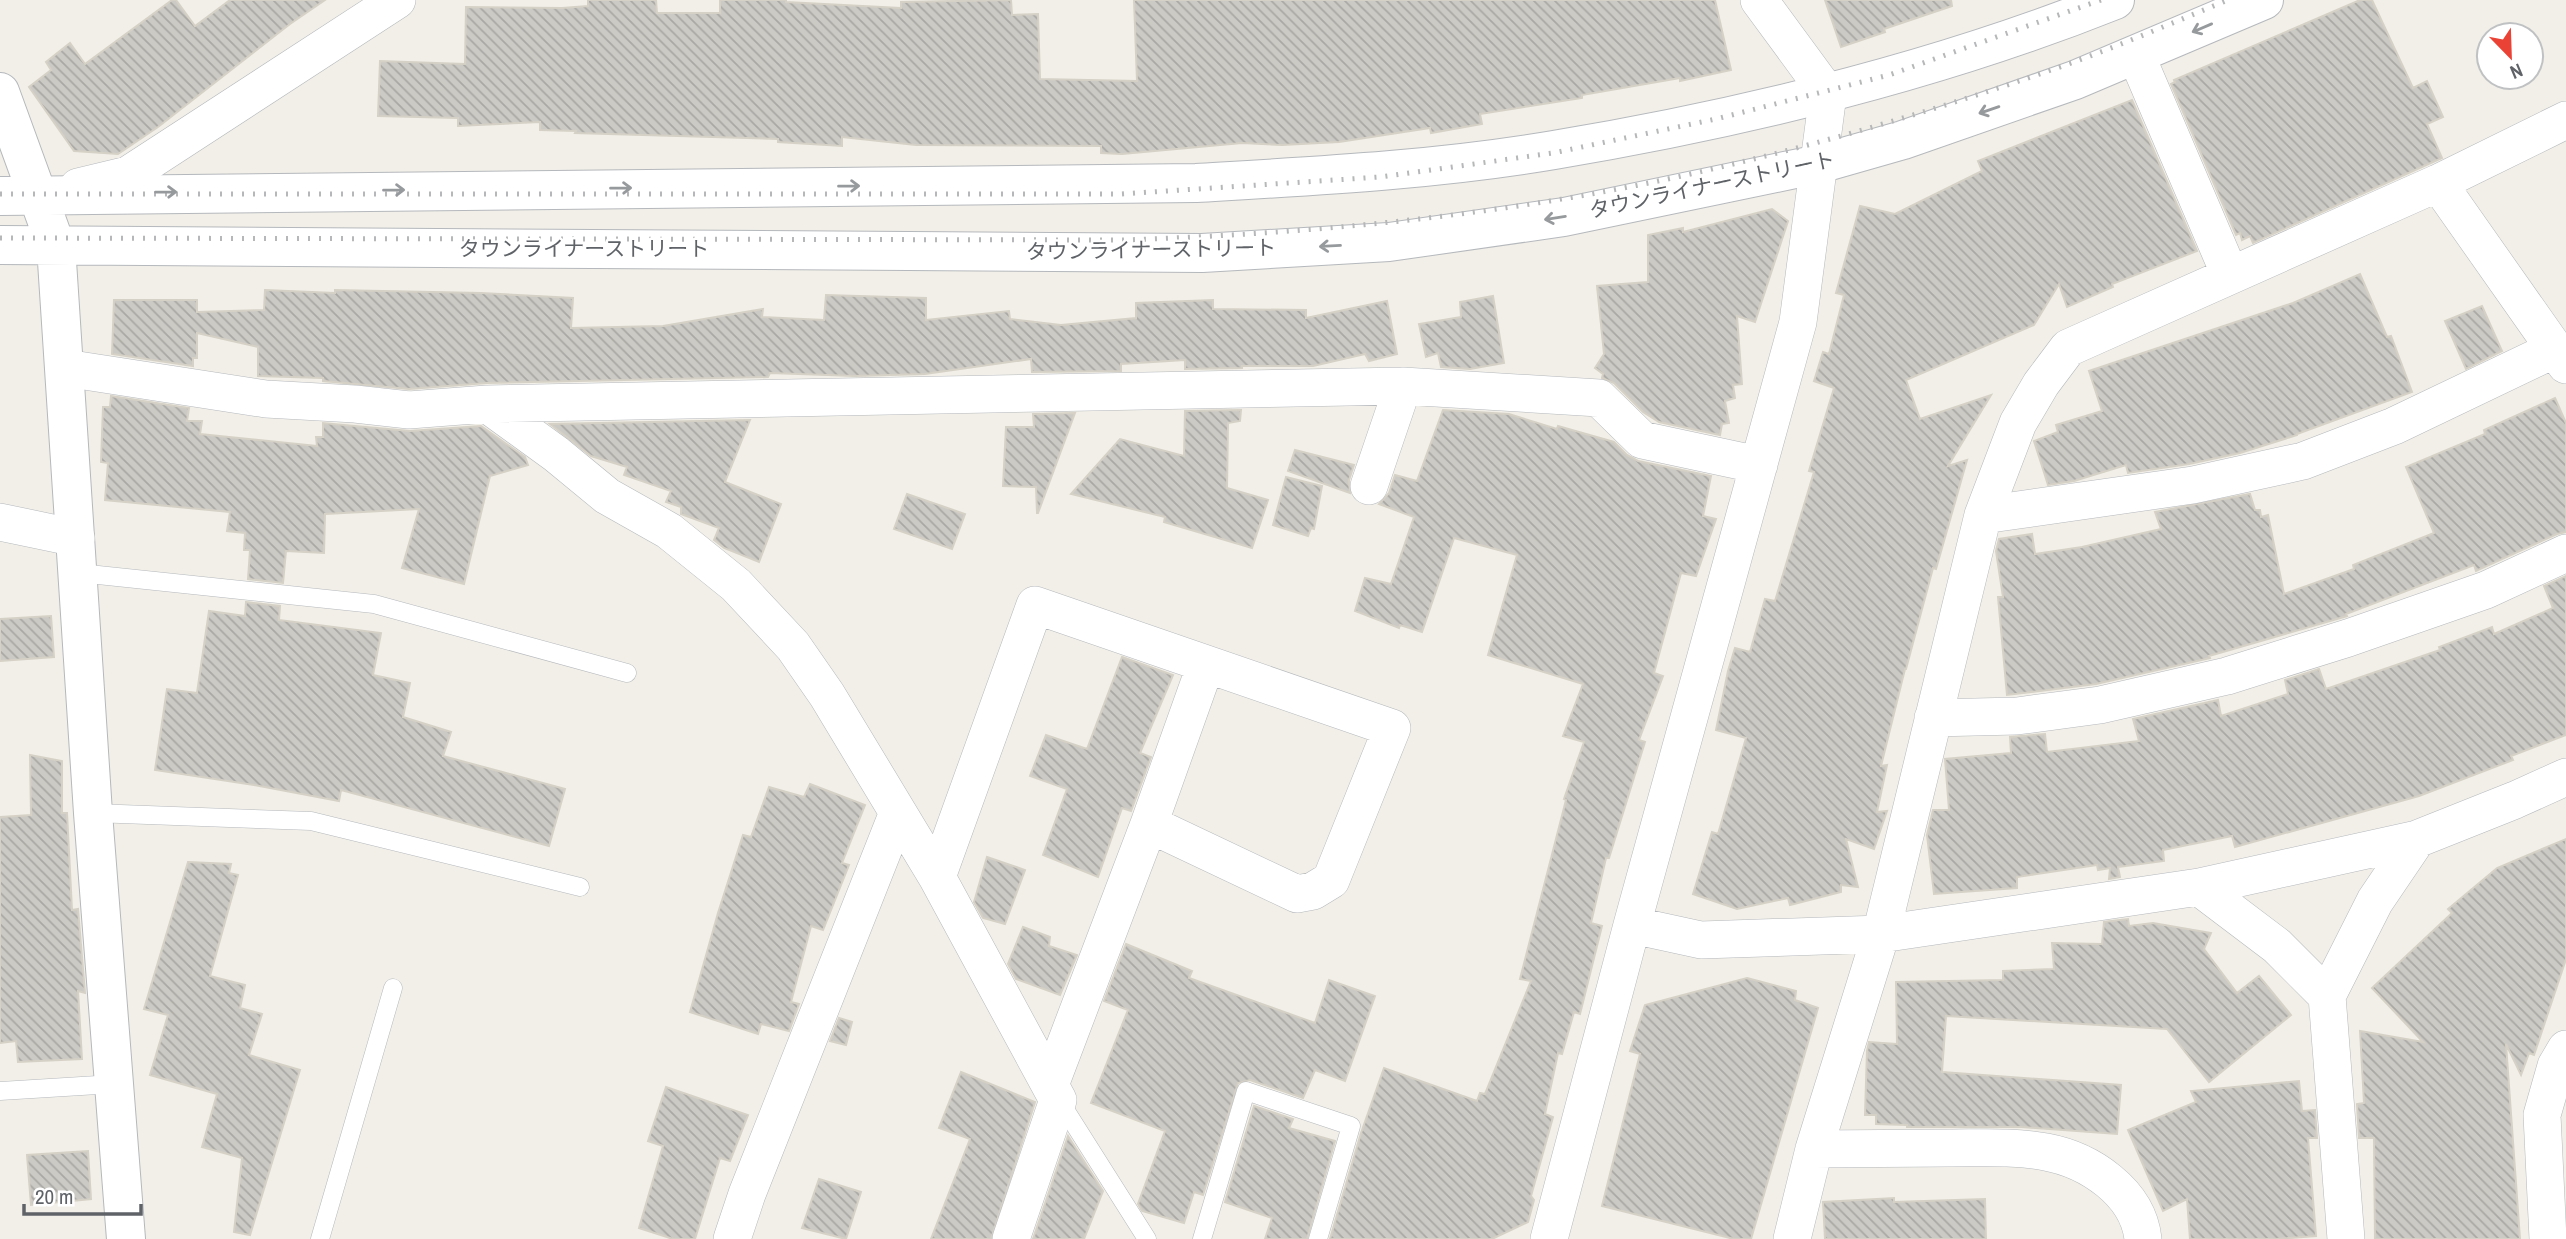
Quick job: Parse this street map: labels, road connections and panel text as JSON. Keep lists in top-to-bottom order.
{
  "streets": {
    "street": ["タウンライナーストリート"]
  },
  "scale_bar": "20 m",
  "north": "bottom right"
}
